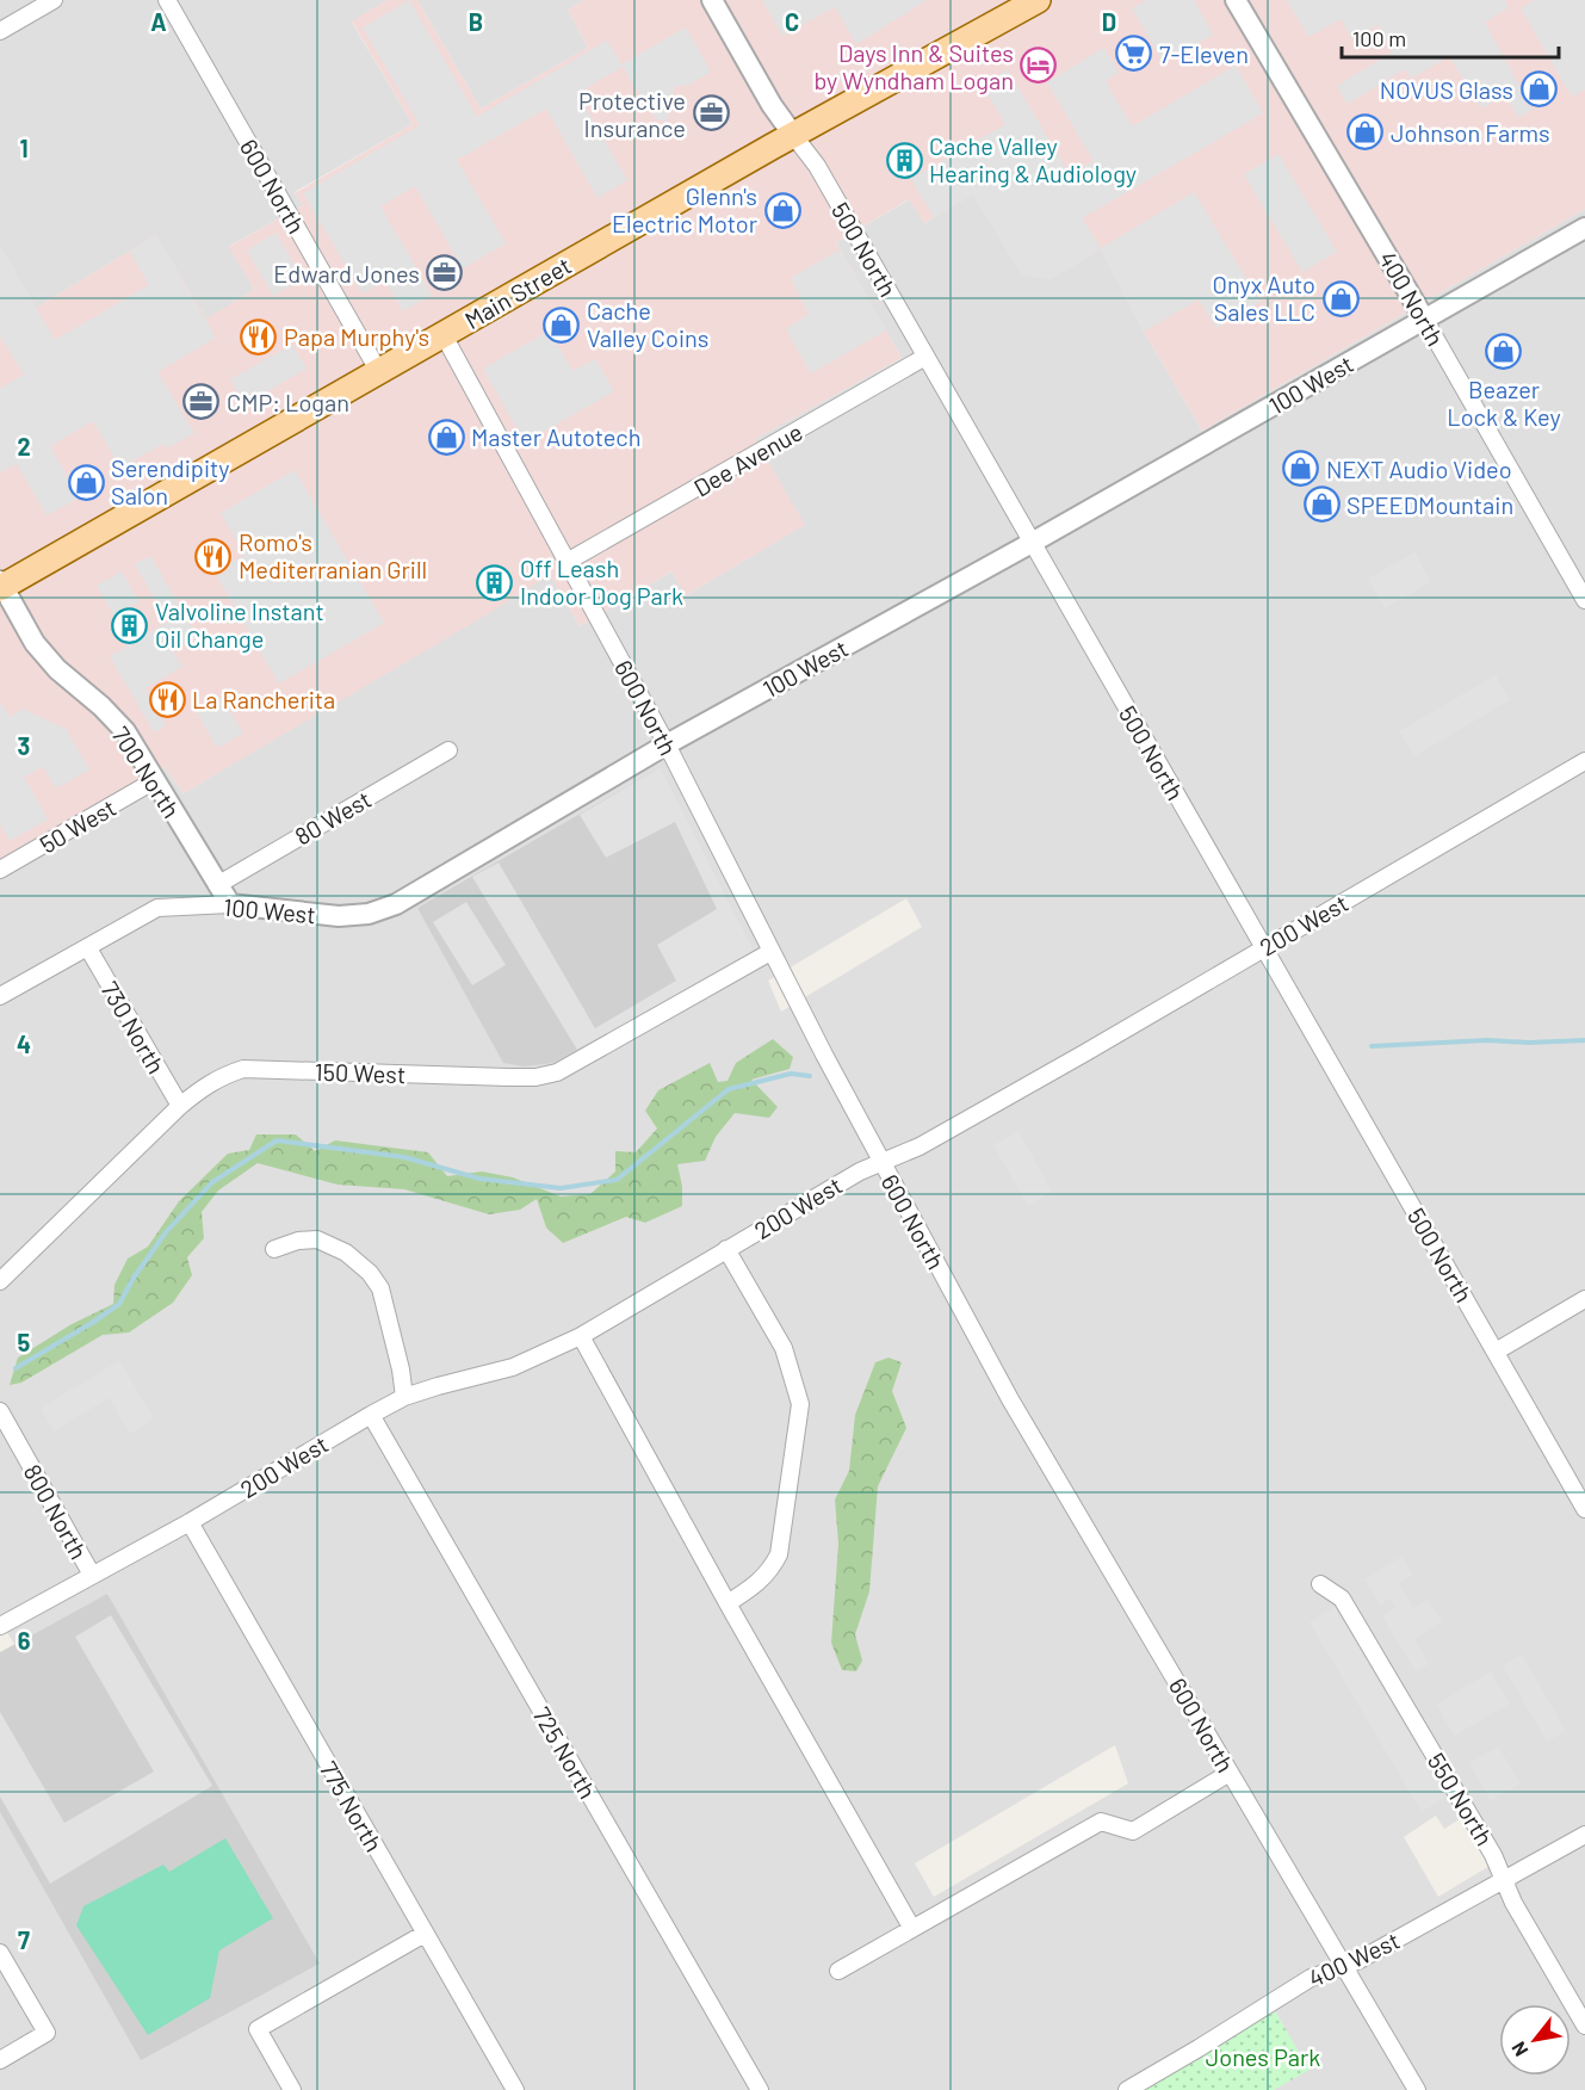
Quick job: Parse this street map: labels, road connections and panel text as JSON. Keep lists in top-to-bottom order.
{
  "streets": {
    "main road": ["Main Street"],
    "street": [
      "600 North",
      "500 North",
      "400 North",
      "100 West",
      "Dee Avenue",
      "700 North",
      "80 West",
      "50 West",
      "200 West",
      "730 North",
      "150 West",
      "800 North",
      "725 North",
      "550 North",
      "775 North",
      "400 West"
    ]
  },
  "crossings": [
    ["600 North", "Main Street"],
    ["600 North", "100 West"],
    ["600 North", "Dee Avenue"],
    ["600 North", "200 West"],
    ["600 North", "150 West"],
    ["600 North", "400 West"],
    ["500 North", "Main Street"],
    ["500 North", "100 West"],
    ["500 North", "Dee Avenue"],
    ["500 North", "200 West"],
    ["Main Street", "700 North"],
    ["400 North", "100 West"],
    ["100 West", "700 North"],
    ["100 West", "730 North"],
    ["700 North", "80 West"],
    ["700 North", "50 West"],
    ["200 West", "800 North"],
    ["200 West", "725 North"],
    ["200 West", "775 North"],
    ["730 North", "150 West"],
    ["550 North", "400 West"]
  ],
  "parks": ["Jones Park"],
  "places": {
    "supermarket": ["7-Eleven"],
    "hotel": ["Days Inn & Suites by Wyndham Logan"],
    "shop": [
      "NOVUS Glass",
      "Johnson Farms",
      "Glenn's Electric Motor",
      "Onyx Auto Sales LLC",
      "Cache Valley Coins",
      "Beazer Lock & Key",
      "Master Autotech",
      "NEXT Audio Video",
      "Serendipity Salon",
      "SPEEDMountain"
    ],
    "office": ["Protective Insurance", "Edward Jones", "CMP: Logan"],
    "building": ["Cache Valley Hearing & Audiology", "Off Leash Indoor Dog Park", "Valvoline Instant Oil Change"],
    "restaurant": ["Papa Murphy's", "Romo's Mediterranian Grill", "La Rancherita"]
  },
  "scale_bar": "100 m",
  "north": "bottom left",
  "grid": {
    "columns": [
      "A",
      "B",
      "C",
      "D"
    ],
    "rows": [
      "1",
      "2",
      "3",
      "4",
      "5",
      "6",
      "7"
    ]
  }
}
